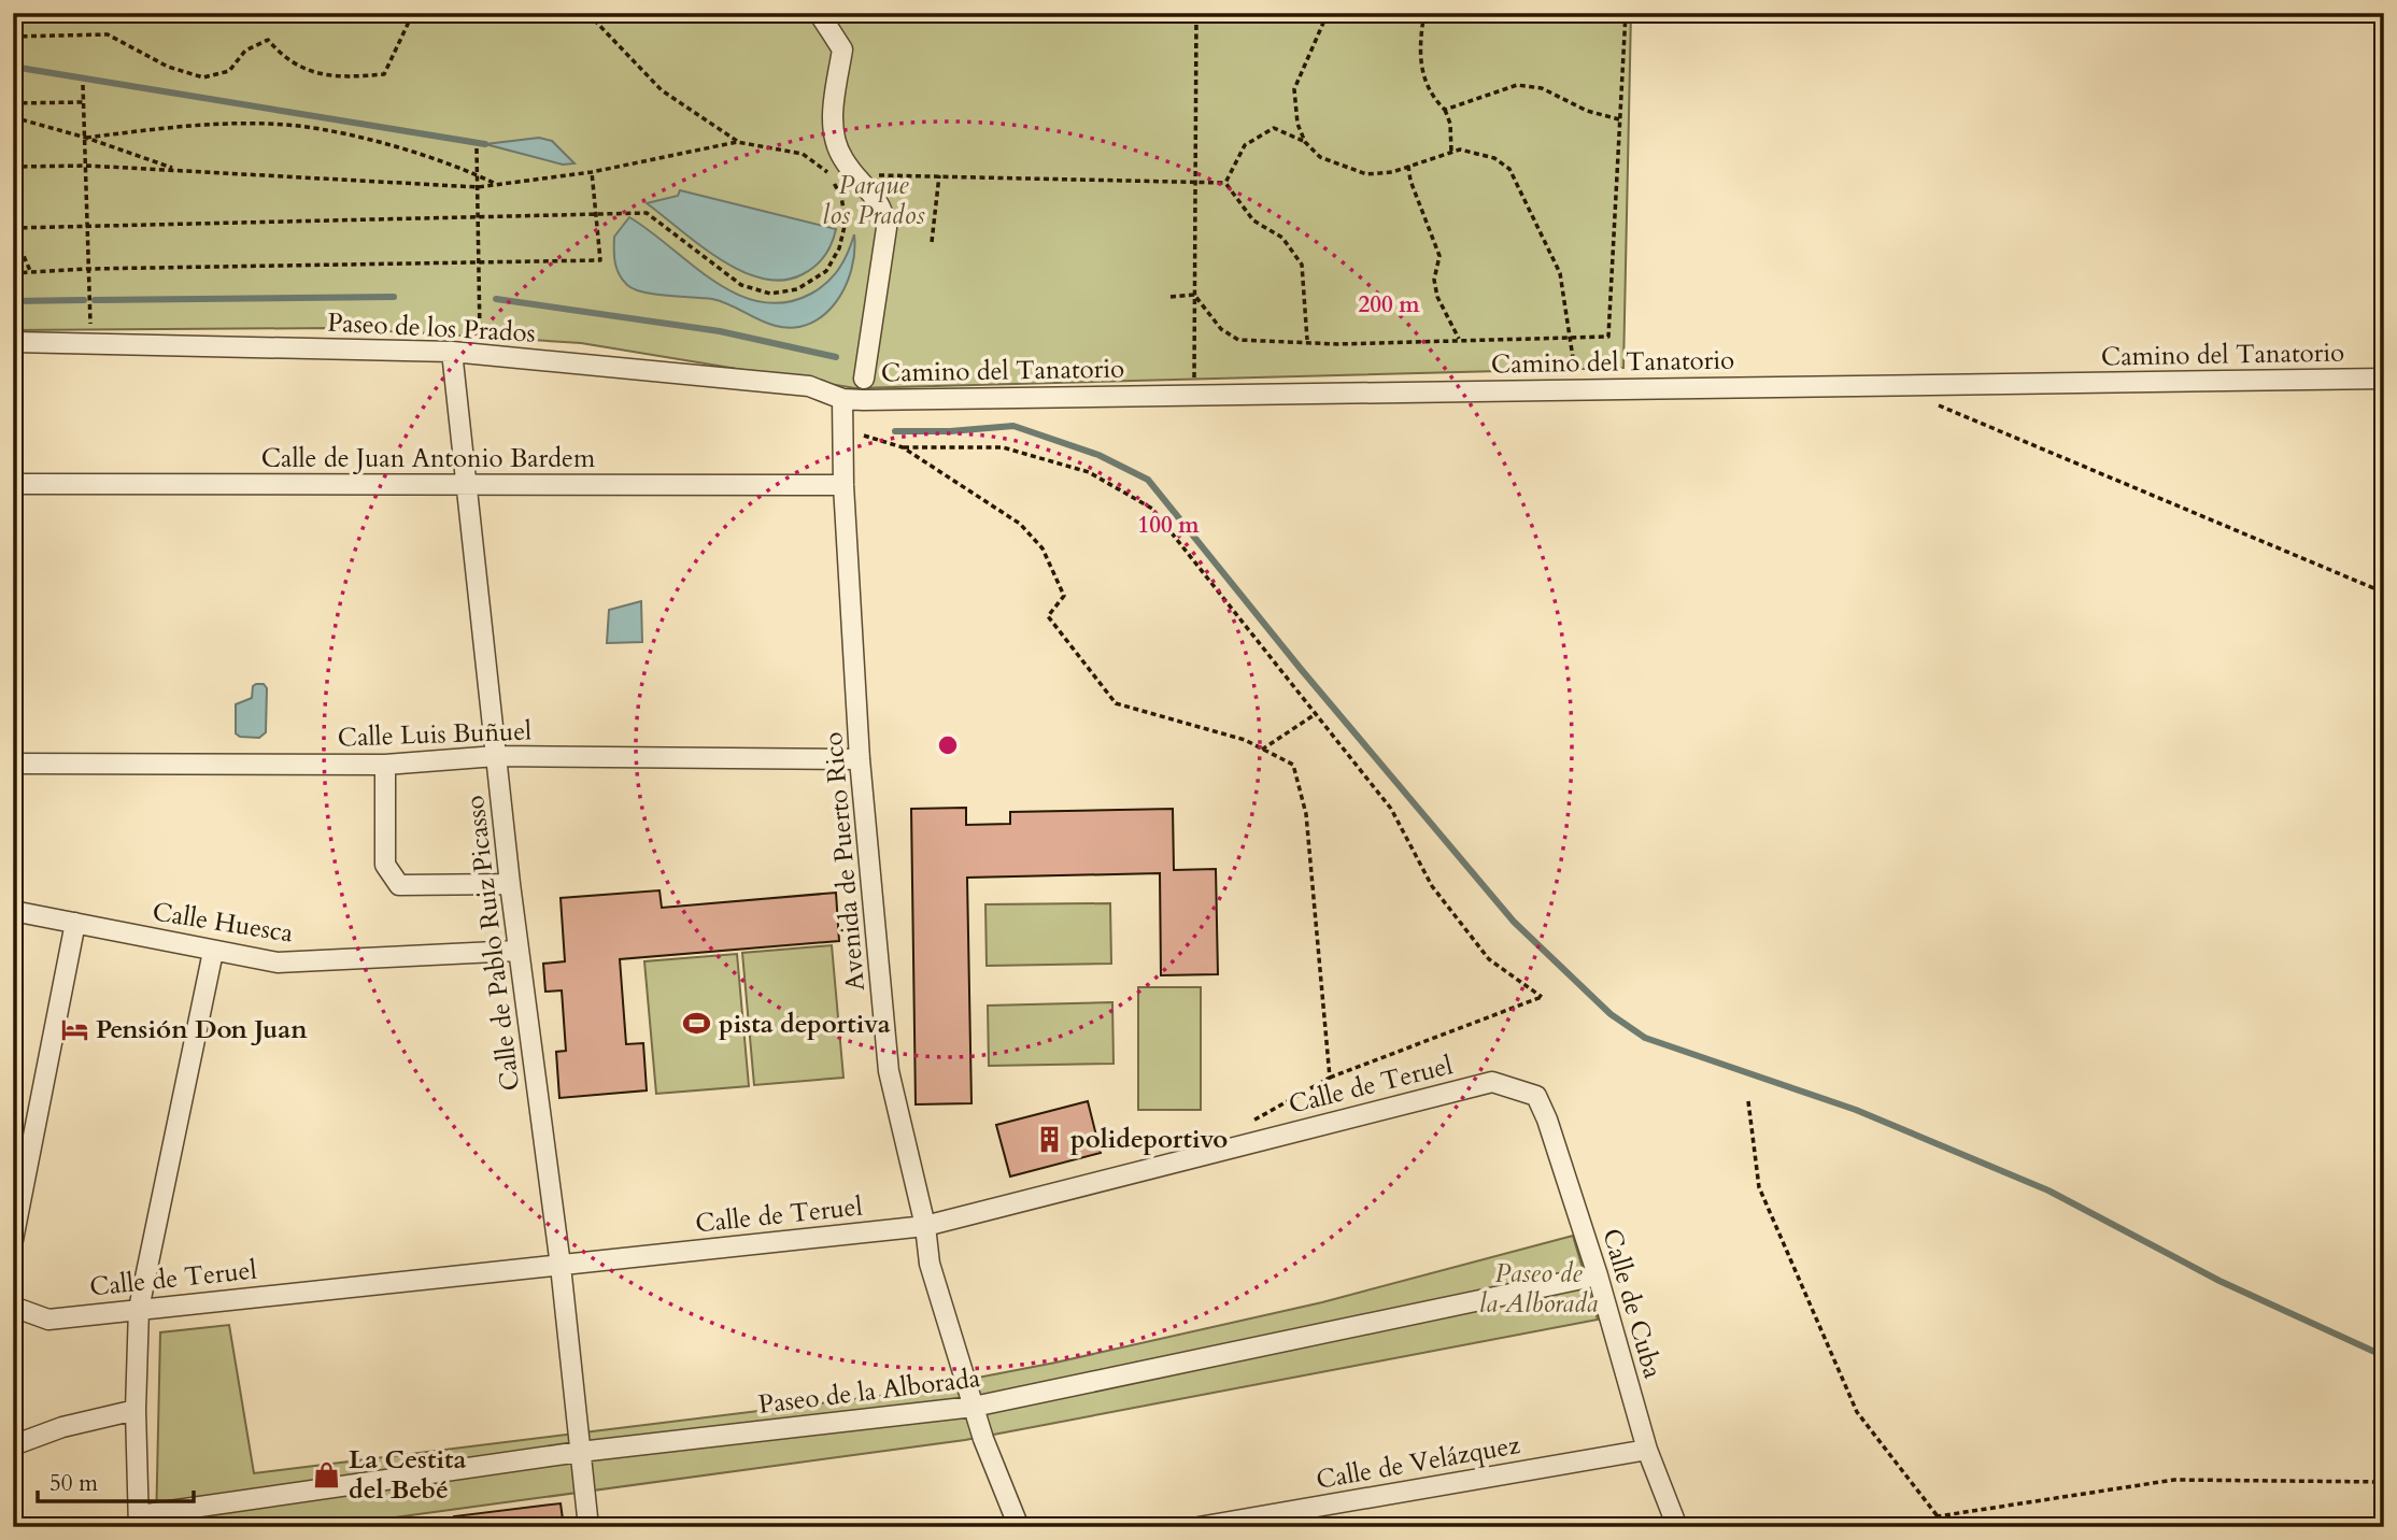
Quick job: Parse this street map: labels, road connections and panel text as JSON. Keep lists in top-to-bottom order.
{
  "streets": {
    "street": [
      "Paseo de los Prados",
      "Camino del Tanatorio",
      "Calle de Juan Antonio Bardem",
      "Calle Luis Buñuel",
      "Avenida de Puerto Rico",
      "Calle Huesca",
      "Calle de Pablo Ruiz Picasso",
      "Calle de Teruel",
      "Calle de Cuba",
      "Paseo de la Alborada",
      "Calle de Velázquez"
    ]
  },
  "crossings": [
    ["Paseo de los Prados", "Camino del Tanatorio"],
    ["Paseo de los Prados", "Avenida de Puerto Rico"],
    ["Paseo de los Prados", "Calle de Pablo Ruiz Picasso"],
    ["Camino del Tanatorio", "Avenida de Puerto Rico"],
    ["Calle de Juan Antonio Bardem", "Avenida de Puerto Rico"],
    ["Calle de Juan Antonio Bardem", "Calle de Pablo Ruiz Picasso"],
    ["Calle Luis Buñuel", "Avenida de Puerto Rico"],
    ["Calle Luis Buñuel", "Calle de Pablo Ruiz Picasso"],
    ["Avenida de Puerto Rico", "Calle de Teruel"],
    ["Avenida de Puerto Rico", "Paseo de la Alborada"],
    ["Calle Huesca", "Calle de Pablo Ruiz Picasso"],
    ["Calle de Pablo Ruiz Picasso", "Calle de Teruel"],
    ["Calle de Pablo Ruiz Picasso", "Paseo de la Alborada"],
    ["Calle de Teruel", "Calle de Cuba"],
    ["Calle de Cuba", "Paseo de la Alborada"],
    ["Calle de Cuba", "Calle de Velázquez"]
  ],
  "parks": ["Parque los Prados", "Paseo de la Alborada"],
  "places": {
    "sports": ["pista deportiva"],
    "hotel": ["Pensión Don Juan"],
    "building": ["polideportivo"],
    "shop": ["La Cestita del Bebé"]
  },
  "scale_bar": "50 m",
  "rings": ["200 m", "100 m"]
}
